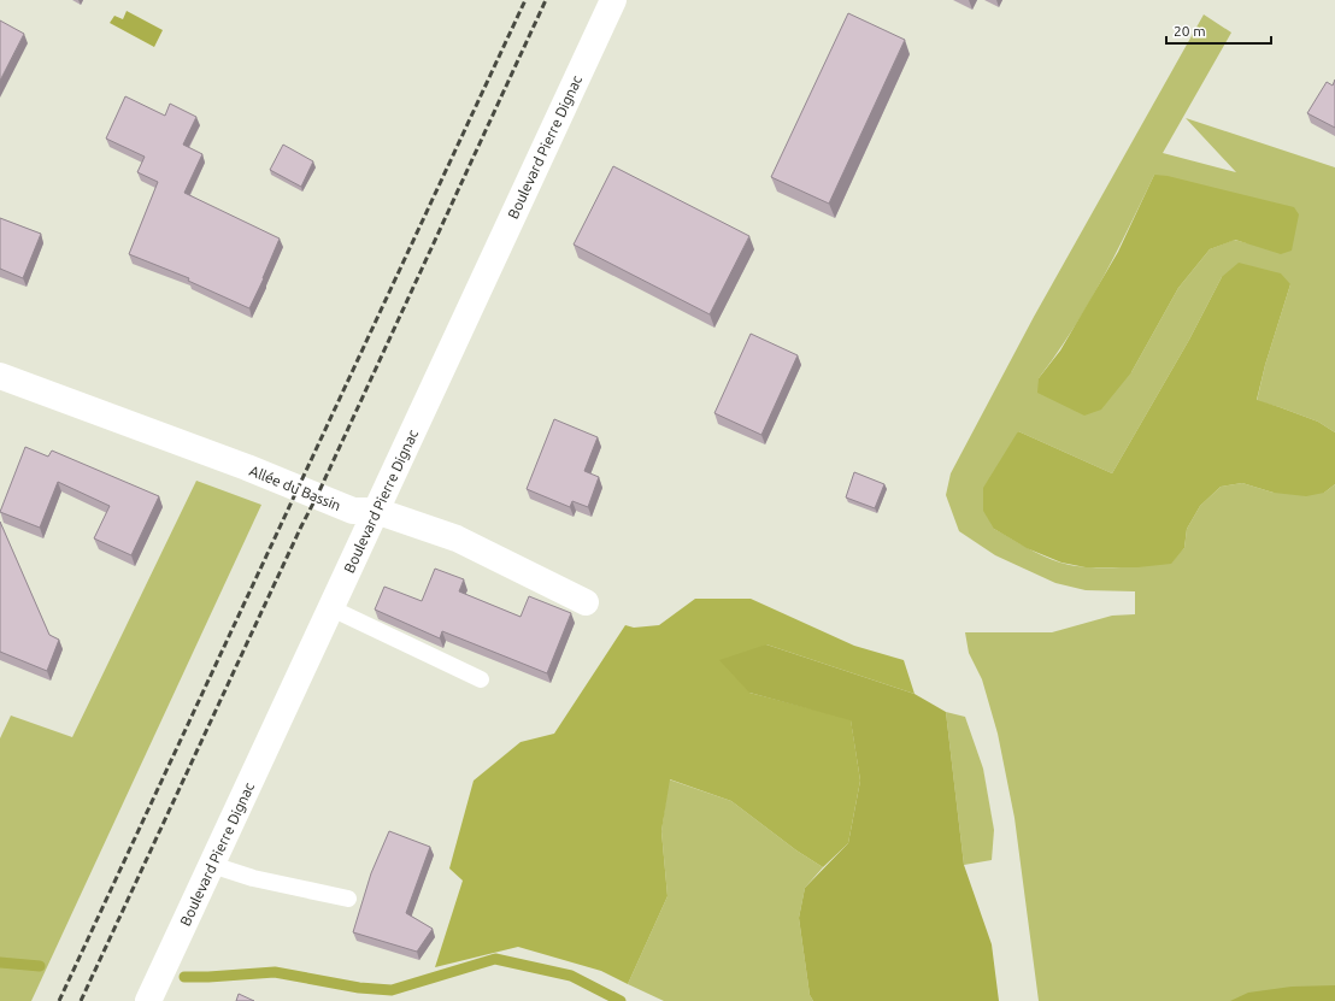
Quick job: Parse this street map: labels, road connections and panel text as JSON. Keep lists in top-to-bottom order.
{
  "streets": {
    "street": ["Boulevard Pierre Dignac", "Allée du Bassin"]
  },
  "crossings": [
    ["Boulevard Pierre Dignac", "Allée du Bassin"]
  ],
  "scale_bar": "20 m"
}
